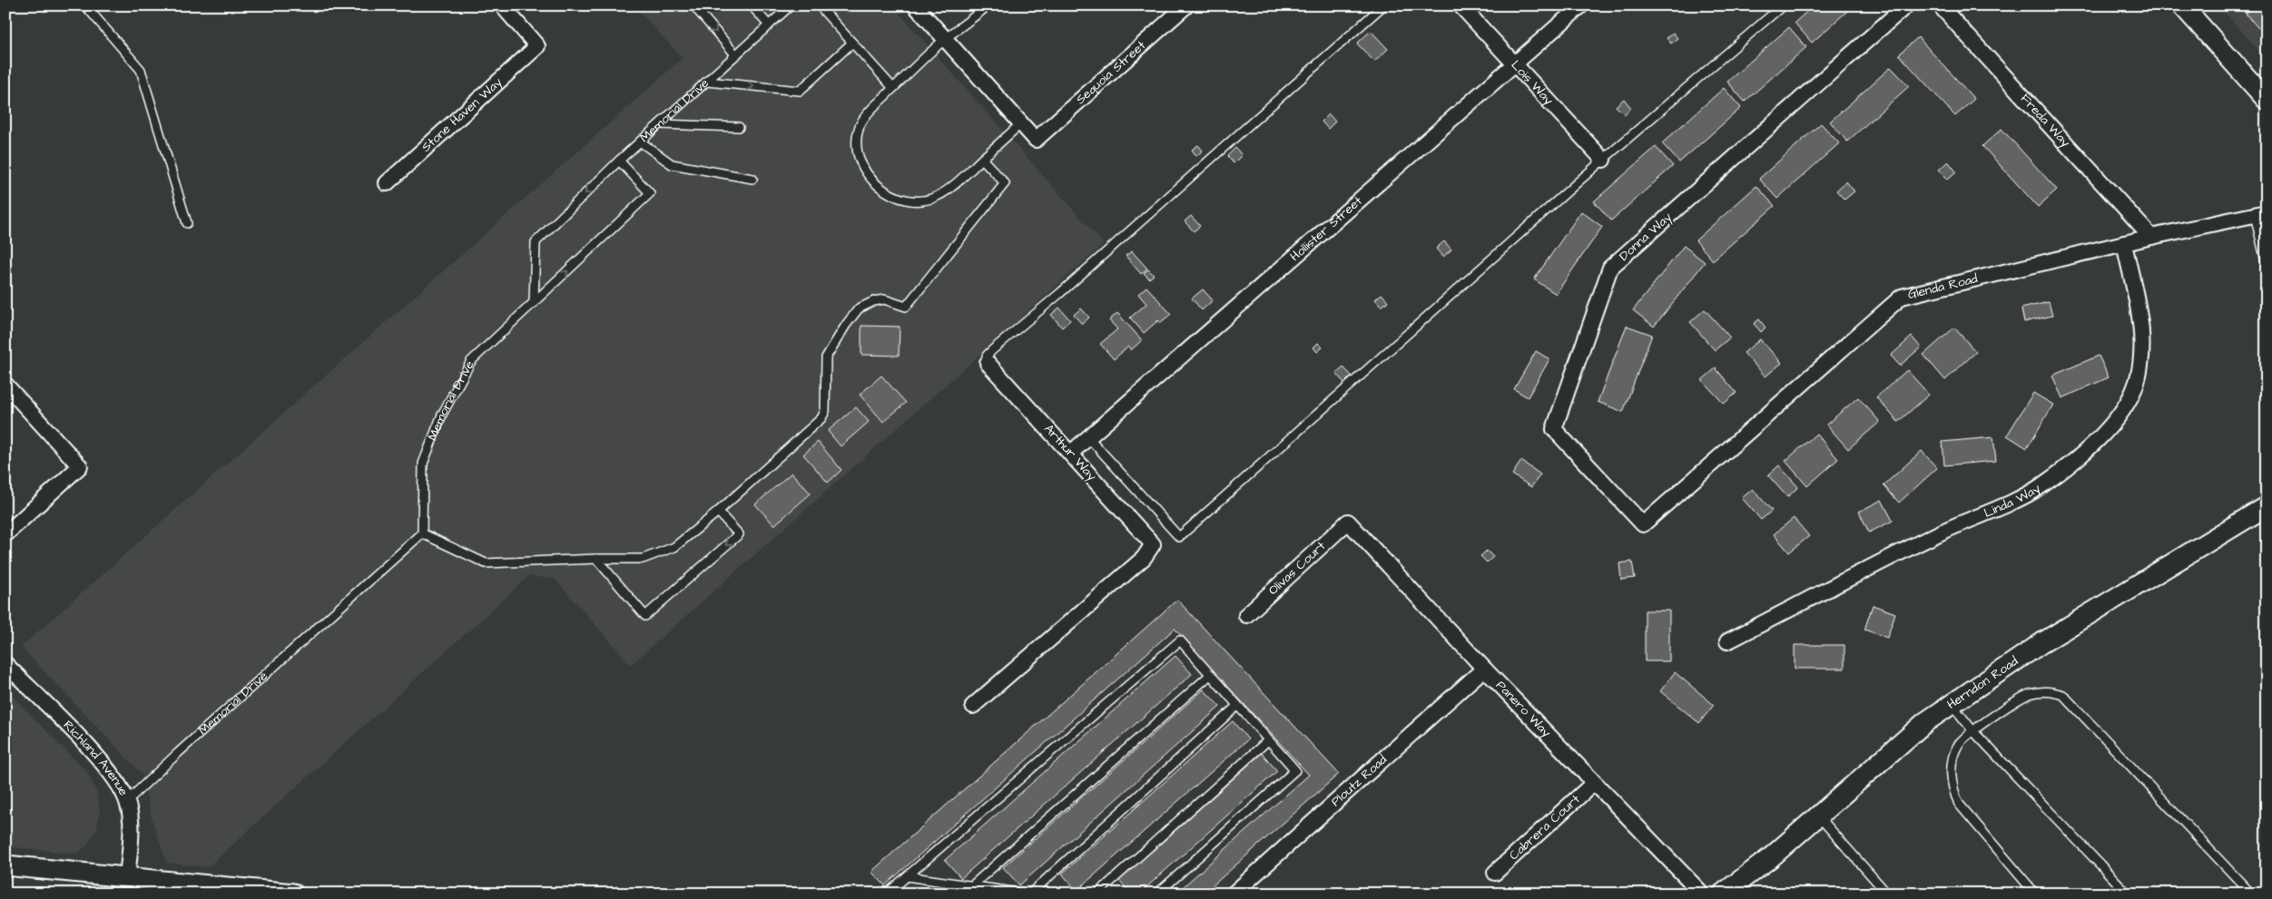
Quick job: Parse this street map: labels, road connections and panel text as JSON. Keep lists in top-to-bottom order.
{
  "streets": {
    "street": [
      "Sequoia Street",
      "Lois Way",
      "Stone Haven Way",
      "Freda Way",
      "Hollister Street",
      "Donna Way",
      "Glenda Road",
      "Arthur Way",
      "Linda Way",
      "Olivas Court",
      "Herndon Road",
      "Panero Way",
      "Richland Avenue",
      "Ploutz Road",
      "Cabrera Court"
    ],
    "lane": ["Memorial Drive"]
  },
  "crossings": [
    ["Lois Way", "Hollister Street"],
    ["Memorial Drive", "Richland Avenue"],
    ["Freda Way", "Glenda Road"],
    ["Hollister Street", "Arthur Way"],
    ["Donna Way", "Glenda Road"],
    ["Glenda Road", "Linda Way"],
    ["Olivas Court", "Panero Way"],
    ["Panero Way", "Ploutz Road"],
    ["Panero Way", "Cabrera Court"]
  ]
}
